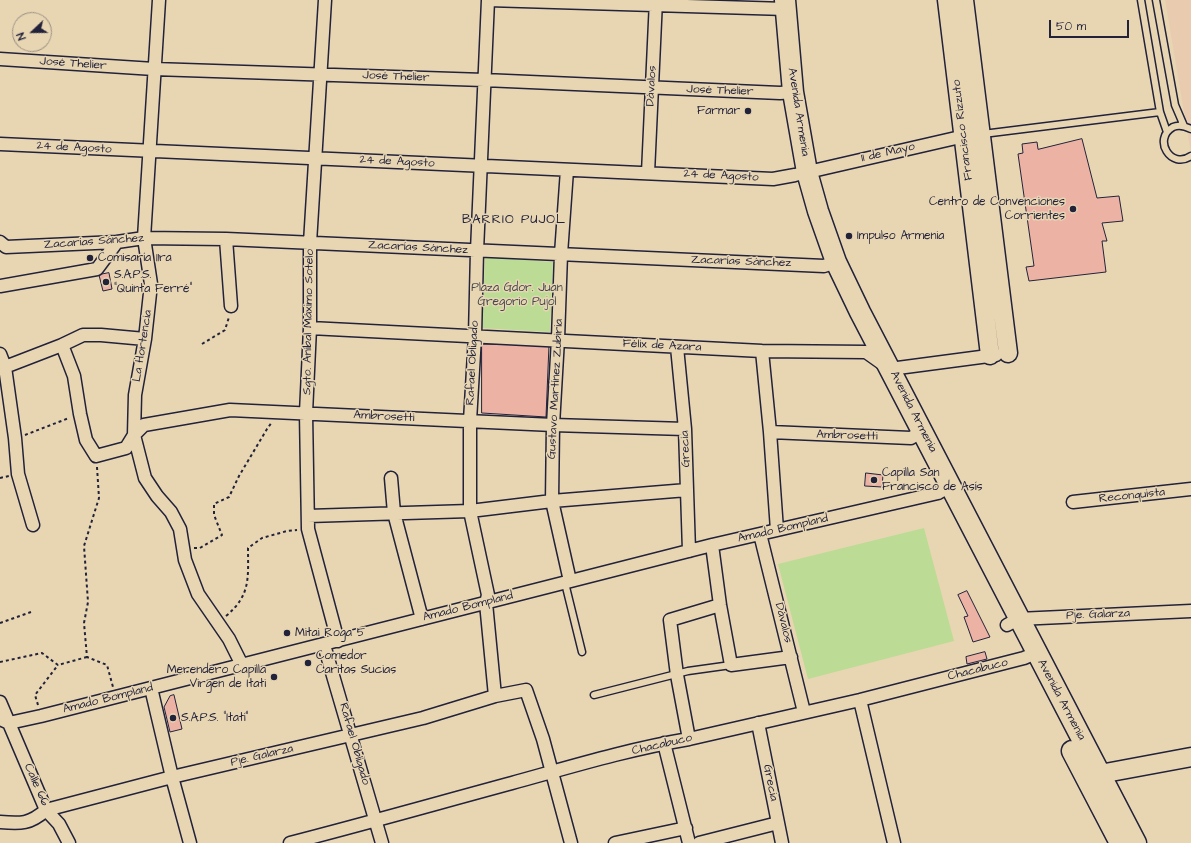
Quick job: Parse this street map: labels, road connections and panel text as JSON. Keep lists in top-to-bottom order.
{
  "streets": {
    "main road": ["Avenida Armenia"],
    "street": [
      "José Thelier",
      "Dávalos",
      "Francisco Rizzuto",
      "24 de Agosto",
      "11 de Mayo",
      "Zacarías Sánchez",
      "Sgto. Aníbal Máximo Sotelo",
      "La Hortencia",
      "Félix de Azara",
      "Rafael Obligado",
      "Gustavo Martínez Zubiria",
      "Ambrosetti",
      "Grecia",
      "Reconquista",
      "Amado Bompland",
      "Pje. Galarza",
      "Chacabuco",
      "Calle 66"
    ]
  },
  "crossings": [
    ["José Thelier", "Dávalos"],
    ["José Thelier", "Avenida Armenia"],
    ["José Thelier", "Sgto. Aníbal Máximo Sotelo"],
    ["José Thelier", "La Hortencia"],
    ["José Thelier", "Rafael Obligado"],
    ["Dávalos", "24 de Agosto"],
    ["Dávalos", "Amado Bompland"],
    ["Dávalos", "Chacabuco"],
    ["Avenida Armenia", "24 de Agosto"],
    ["Avenida Armenia", "11 de Mayo"],
    ["Avenida Armenia", "Zacarías Sánchez"],
    ["Avenida Armenia", "Félix de Azara"],
    ["Avenida Armenia", "Ambrosetti"],
    ["Avenida Armenia", "Amado Bompland"],
    ["Avenida Armenia", "Pje. Galarza"],
    ["Avenida Armenia", "Chacabuco"],
    ["Francisco Rizzuto", "11 de Mayo"],
    ["24 de Agosto", "11 de Mayo"],
    ["24 de Agosto", "Sgto. Aníbal Máximo Sotelo"],
    ["24 de Agosto", "La Hortencia"],
    ["24 de Agosto", "Rafael Obligado"],
    ["24 de Agosto", "Gustavo Martínez Zubiria"],
    ["Zacarías Sánchez", "Sgto. Aníbal Máximo Sotelo"],
    ["Zacarías Sánchez", "La Hortencia"],
    ["Zacarías Sánchez", "Rafael Obligado"],
    ["Zacarías Sánchez", "Gustavo Martínez Zubiria"],
    ["Sgto. Aníbal Máximo Sotelo", "Félix de Azara"],
    ["Sgto. Aníbal Máximo Sotelo", "Ambrosetti"],
    ["Sgto. Aníbal Máximo Sotelo", "Amado Bompland"],
    ["La Hortencia", "Ambrosetti"],
    ["La Hortencia", "Amado Bompland"],
    ["Félix de Azara", "Rafael Obligado"],
    ["Félix de Azara", "Gustavo Martínez Zubiria"],
    ["Félix de Azara", "Grecia"],
    ["Rafael Obligado", "Ambrosetti"],
    ["Rafael Obligado", "Amado Bompland"],
    ["Rafael Obligado", "Pje. Galarza"],
    ["Rafael Obligado", "Chacabuco"],
    ["Gustavo Martínez Zubiria", "Ambrosetti"],
    ["Gustavo Martínez Zubiria", "Amado Bompland"],
    ["Ambrosetti", "Grecia"],
    ["Grecia", "Amado Bompland"],
    ["Grecia", "Chacabuco"],
    ["Amado Bompland", "Calle 66"],
    ["Pje. Galarza", "Chacabuco"],
    ["Pje. Galarza", "Calle 66"]
  ],
  "districts": ["BARRIO PUJOL"],
  "parks": ["Plaza Gdor. Juan Gregorio Pujol"],
  "places": [
    "Farmar",
    "Centro de Convenciones Corrientes",
    "Impulso Armenia",
    "Comisaría 11ra",
    "S.A.P.S. \"Quinta Ferré\"",
    "Capilla San Francisco de Asís",
    "Mitai Roga 5",
    "Comedor Caritas Sucias",
    "Merendero Capilla Virgen de Itati",
    "S.A.P.S. \"Itatí\""
  ],
  "scale_bar": "50 m",
  "north": "left"
}
